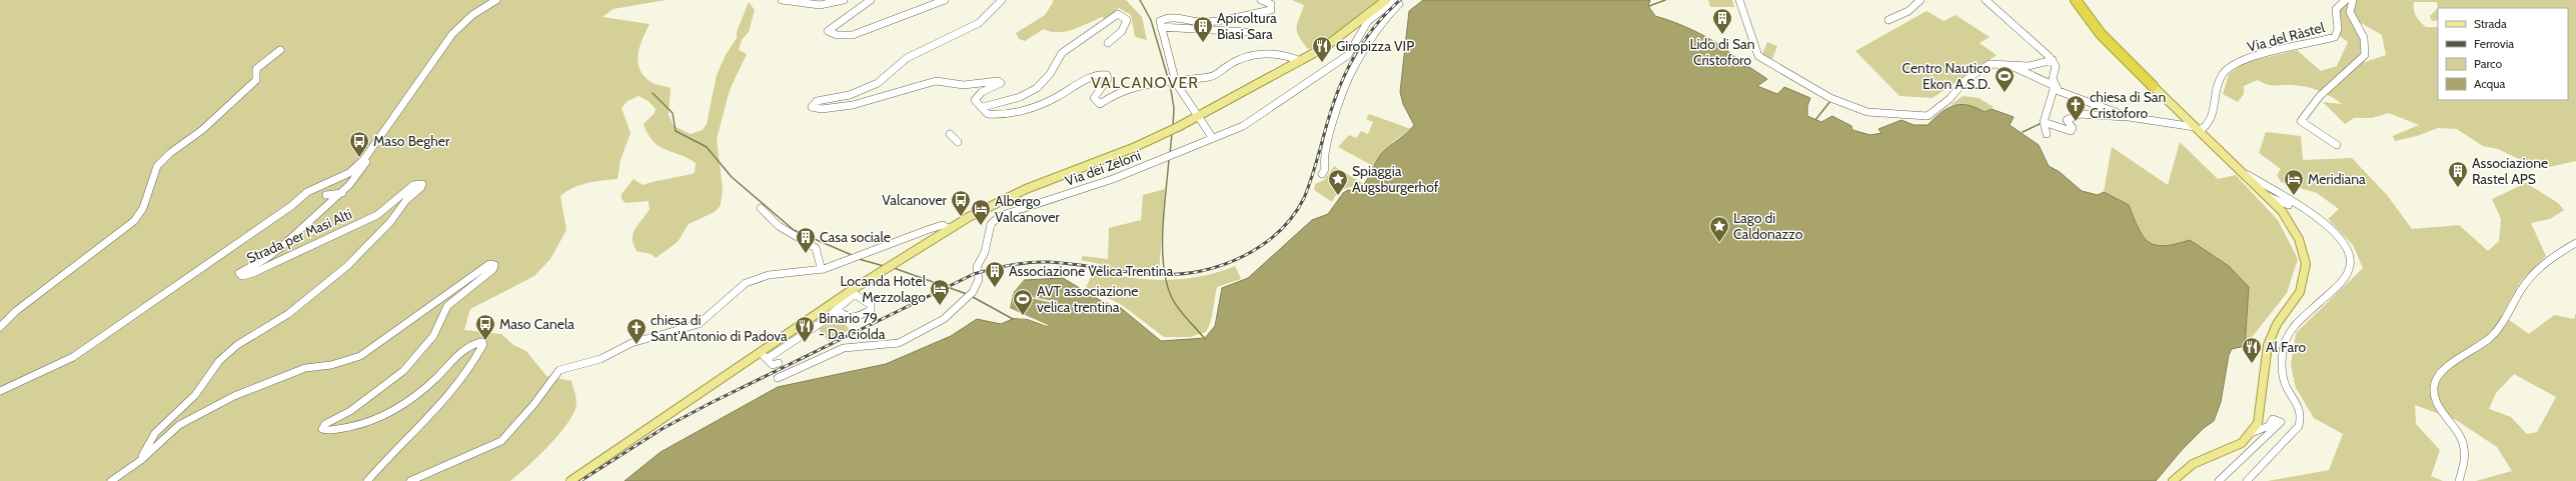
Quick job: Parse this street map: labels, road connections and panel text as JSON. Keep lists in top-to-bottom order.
{
  "streets": {
    "street": ["Via del Ràstel", "Via dei Zeloni", "Strada per Masi Alti"]
  },
  "districts": ["VALCANOVER"],
  "places": {
    "building": [
      "Lido di San Cristoforo",
      "Apicoltura Biasi Sara",
      "Associazione Rastel APS",
      "Casa sociale",
      "Associazione Velica Trentina"
    ],
    "restaurant": ["Giropizza VIP", "Binario 79 - Da Ciolda", "Al Faro"],
    "sports": ["Centro Nautico Ekon A.S.D.", "AVT associazione velica trentina"],
    "church": ["chiesa di San Cristoforo", "chiesa di Sant'Antonio di Padova"],
    "bus stop": ["Maso Begher", "Valcanover", "Maso Canela"],
    "place": ["Spiaggia Augsburgerhof", "Lago di Caldonazzo"],
    "hotel": ["Meridiana", "Albergo Valcanover", "Locanda Hotel Mezzolago"]
  },
  "legend": [
    "Strada",
    "Ferrovia",
    "Parco",
    "Acqua"
  ]
}
